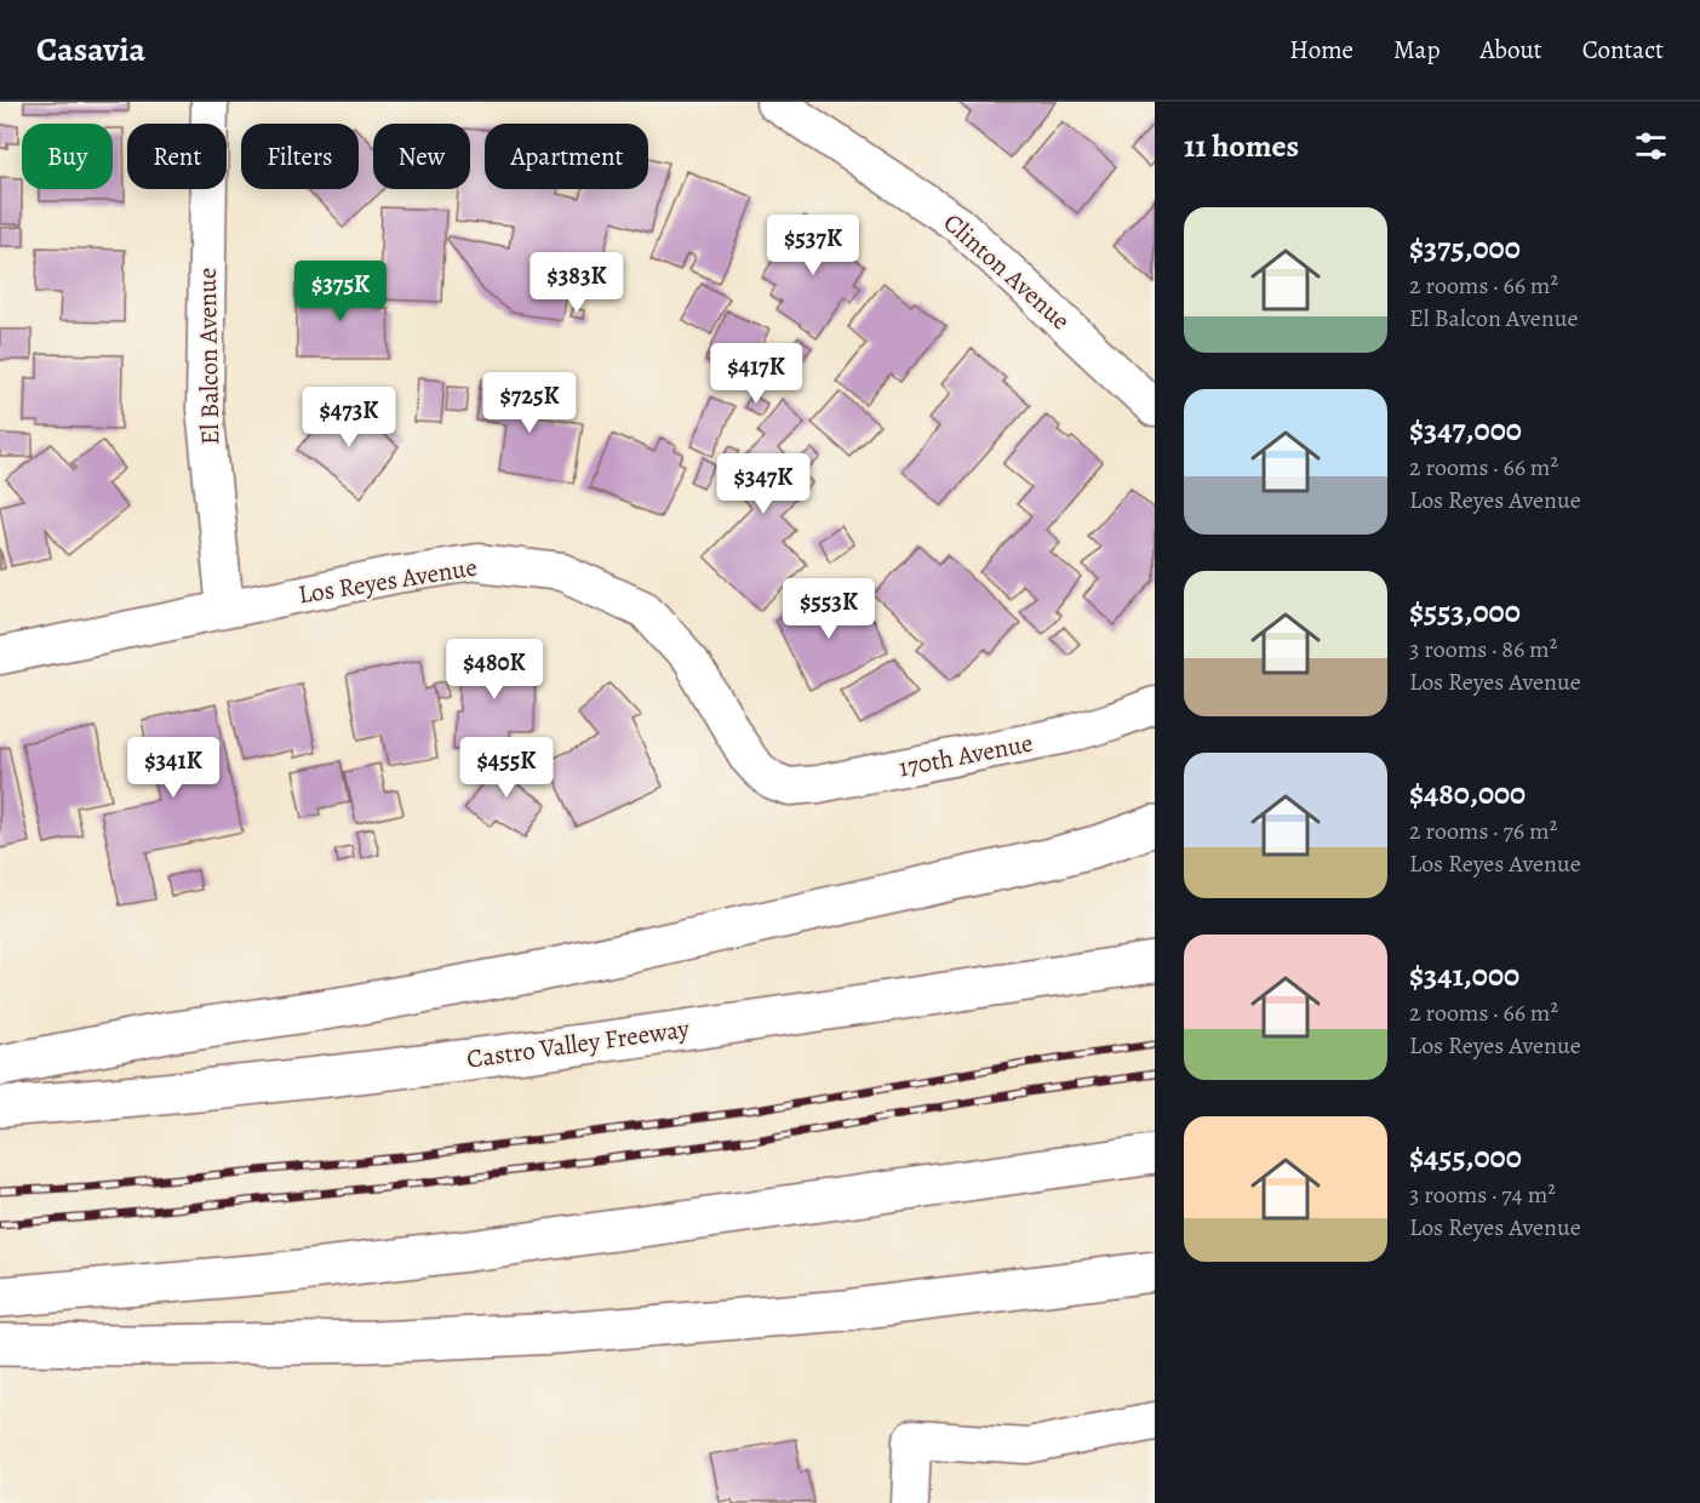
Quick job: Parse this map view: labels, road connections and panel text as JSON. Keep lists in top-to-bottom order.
{
  "streets": {
    "highway": ["Castro Valley Freeway"],
    "street": [
      "Clinton Avenue",
      "El Balcon Avenue",
      "Los Reyes Avenue",
      "170th Avenue"
    ]
  },
  "crossings": [
    ["El Balcon Avenue", "Los Reyes Avenue"],
    ["Los Reyes Avenue", "170th Avenue"]
  ],
  "page": {
    "header": "Casavia",
    "nav": [
      "Home",
      "Map",
      "About",
      "Contact"
    ],
    "heading": "11 homes",
    "chip": [
      "Buy",
      "Rent",
      "Filters",
      "New",
      "Apartment"
    ],
    "list": [
      {
        "name": "$375,000",
        "note": "2 rooms · 66 m² · El Balcon Avenue"
      },
      {
        "name": "$347,000",
        "note": "2 rooms · 66 m² · Los Reyes Avenue"
      },
      {
        "name": "$553,000",
        "note": "3 rooms · 86 m² · Los Reyes Avenue"
      },
      {
        "name": "$480,000",
        "note": "2 rooms · 76 m² · Los Reyes Avenue"
      },
      {
        "name": "$341,000",
        "note": "2 rooms · 66 m² · Los Reyes Avenue"
      },
      {
        "name": "$455,000",
        "note": "3 rooms · 74 m² · Los Reyes Avenue"
      }
    ],
    "price": [
      "$537K",
      "$383K",
      "$375K",
      "$417K",
      "$725K",
      "$473K",
      "$347K",
      "$553K",
      "$480K",
      "$341K",
      "$455K"
    ]
  }
}
